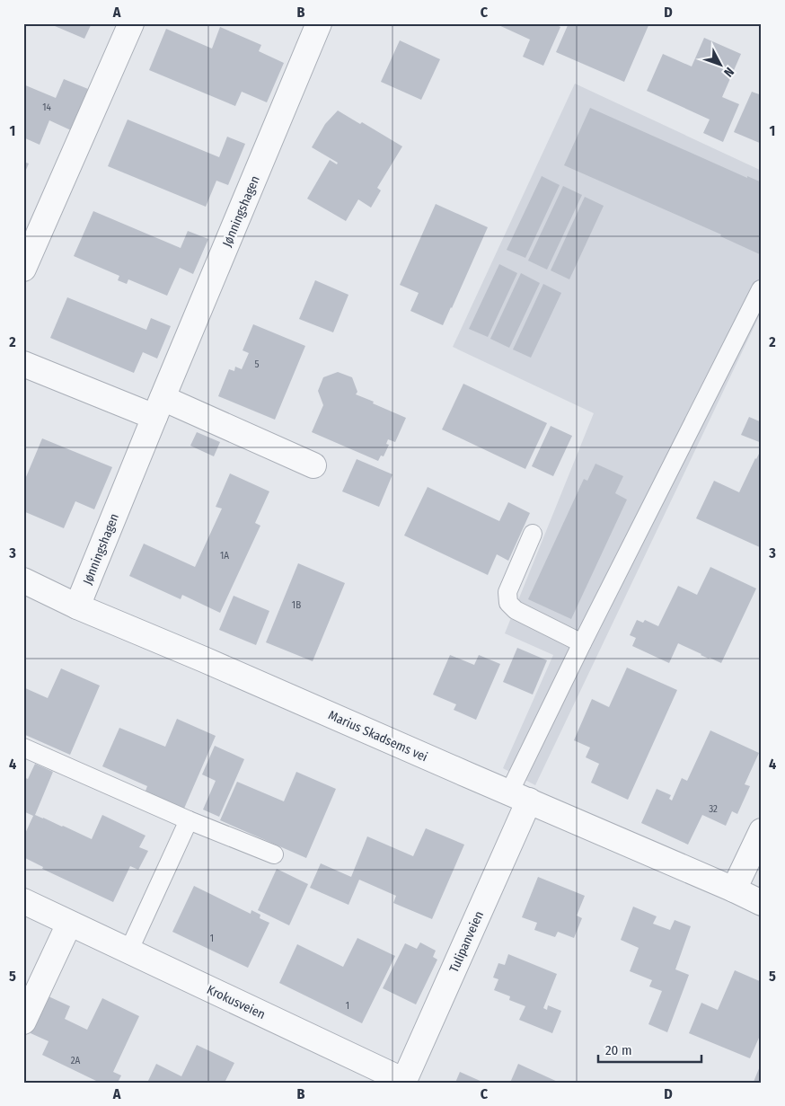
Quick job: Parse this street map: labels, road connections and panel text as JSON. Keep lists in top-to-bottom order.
{
  "streets": {
    "street": [
      "Jønningshagen",
      "Marius Skadsems vei",
      "Tulipanveien",
      "Krokusveien"
    ]
  },
  "crossings": [
    ["Jønningshagen", "Marius Skadsems vei"],
    ["Marius Skadsems vei", "Tulipanveien"],
    ["Tulipanveien", "Krokusveien"]
  ],
  "house_numbers": [
    "14",
    "5",
    "1A",
    "1B",
    "32",
    "1",
    "1",
    "2A"
  ],
  "scale_bar": "20 m",
  "north": "bottom right",
  "grid": {
    "columns": [
      "A",
      "B",
      "C",
      "D"
    ],
    "rows": [
      "1",
      "2",
      "3",
      "4",
      "5"
    ]
  }
}
